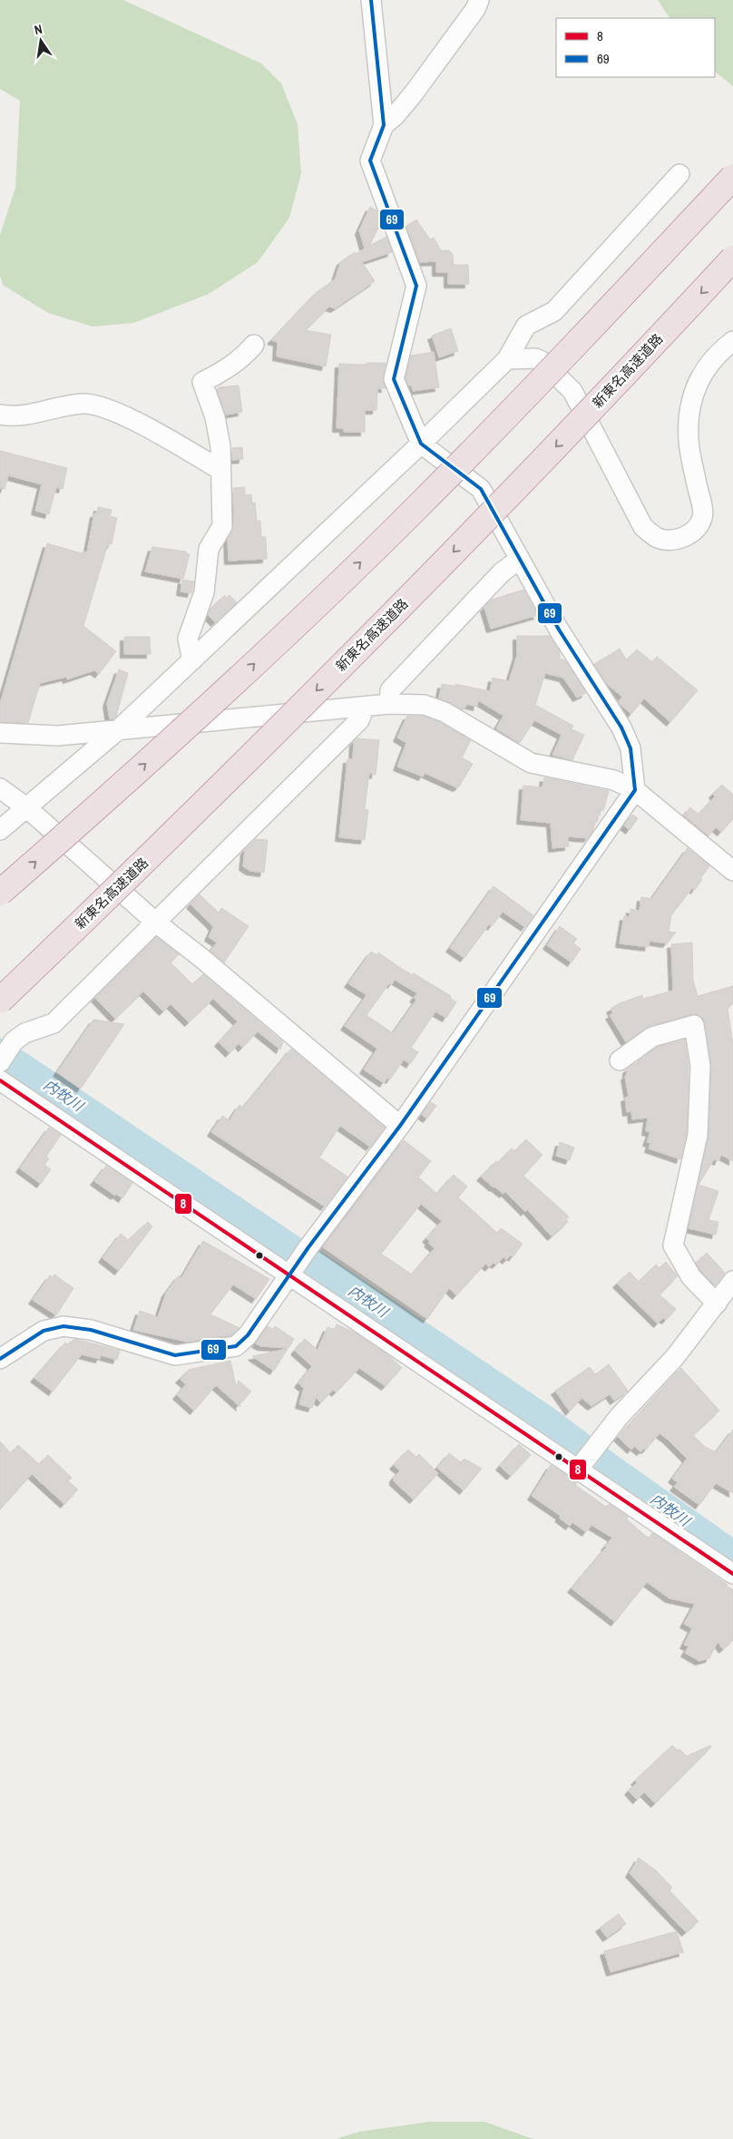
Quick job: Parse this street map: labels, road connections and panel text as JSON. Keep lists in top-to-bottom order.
{
  "streets": {
    "highway": ["新東名高速道路"]
  },
  "water": ["内牧川"],
  "lines": ["transit line 69", "transit line 8"],
  "legend": ["8", "69"],
  "north": "top"
}
